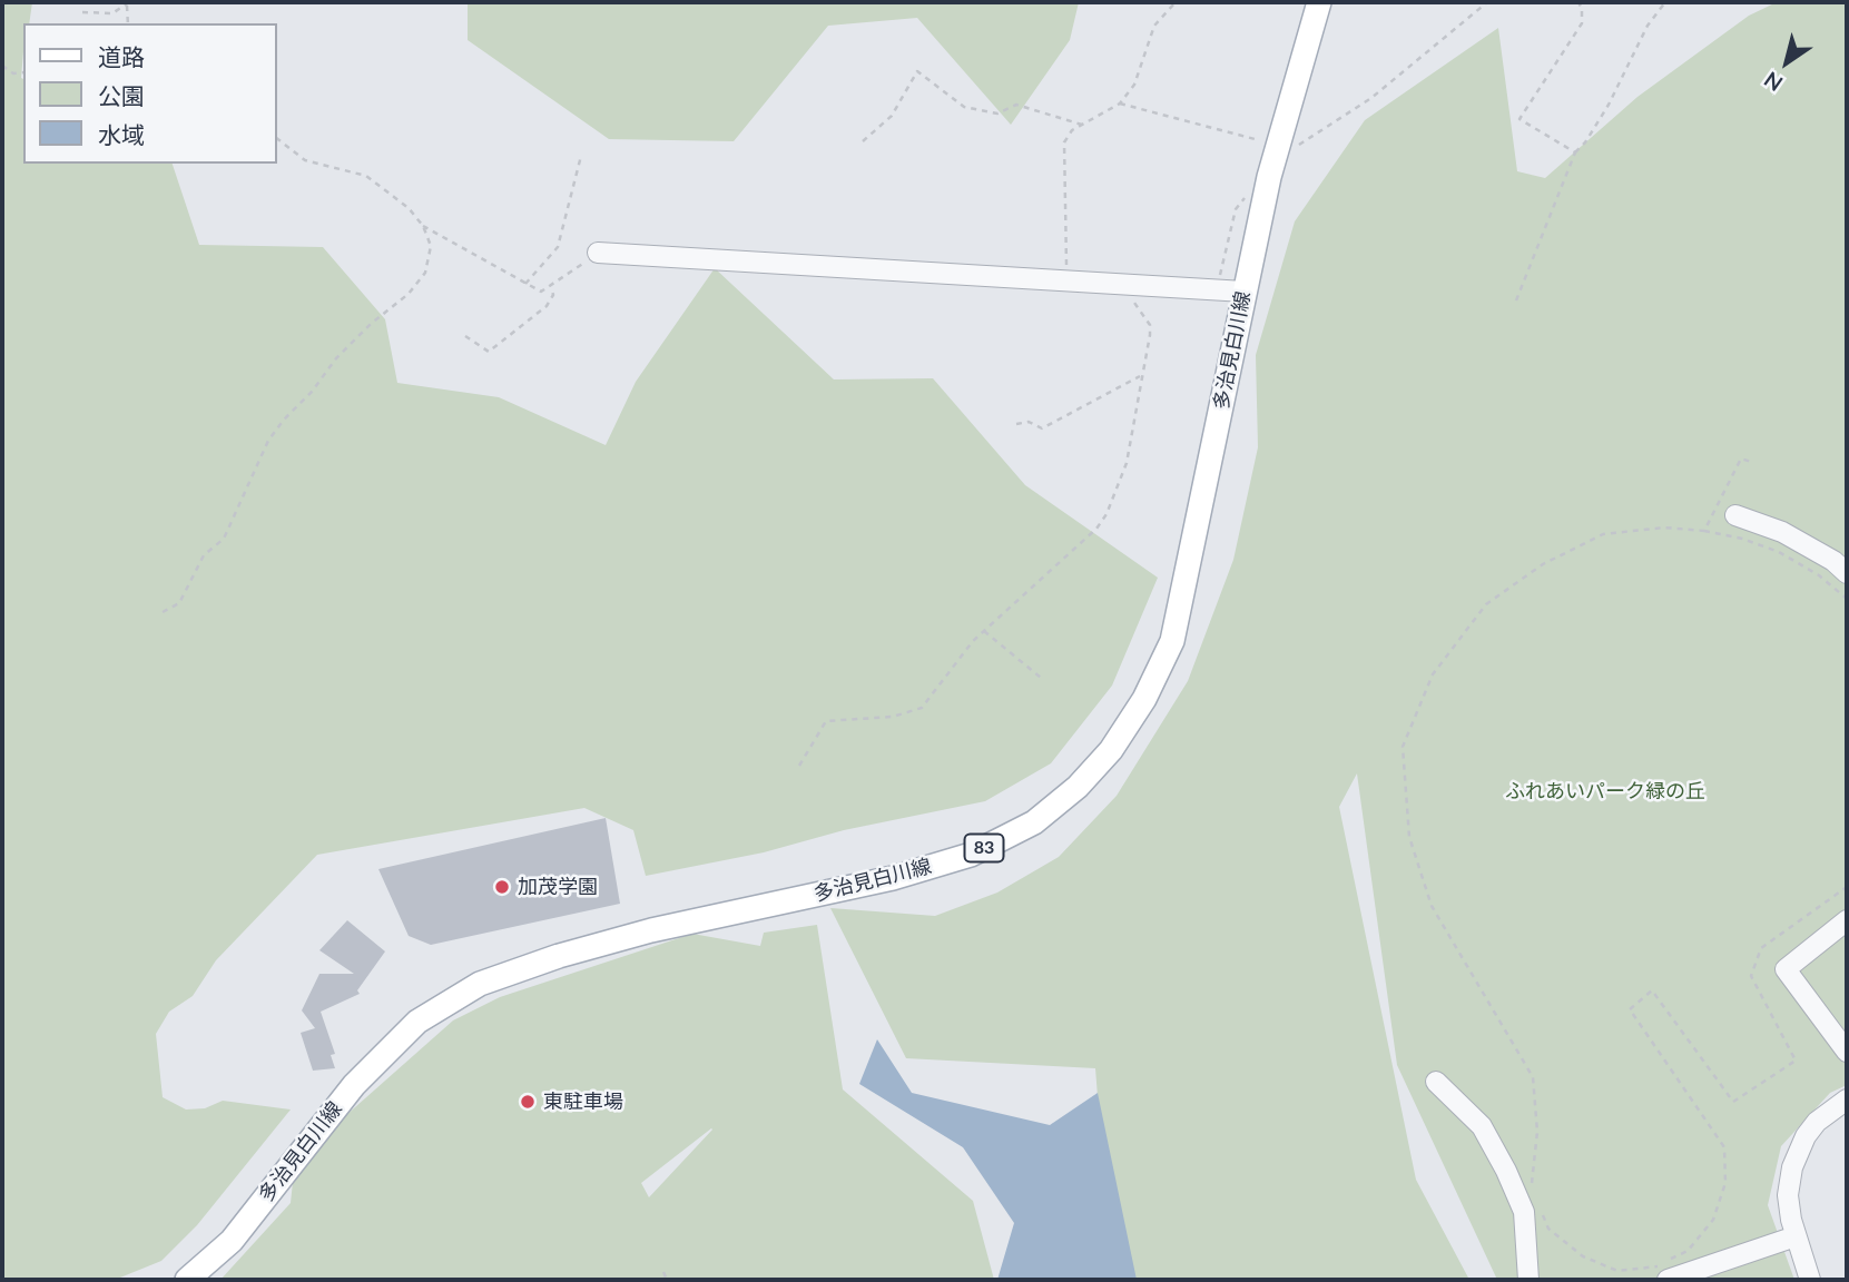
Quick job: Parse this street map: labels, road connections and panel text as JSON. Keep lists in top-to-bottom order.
{
  "streets": {
    "main road": ["多治見白川線", "83"]
  },
  "parks": ["ふれあいパーク緑の丘"],
  "places": ["加茂学園", "東駐車場"],
  "legend": ["道路", "公園", "水域"],
  "north": "bottom left"
}
